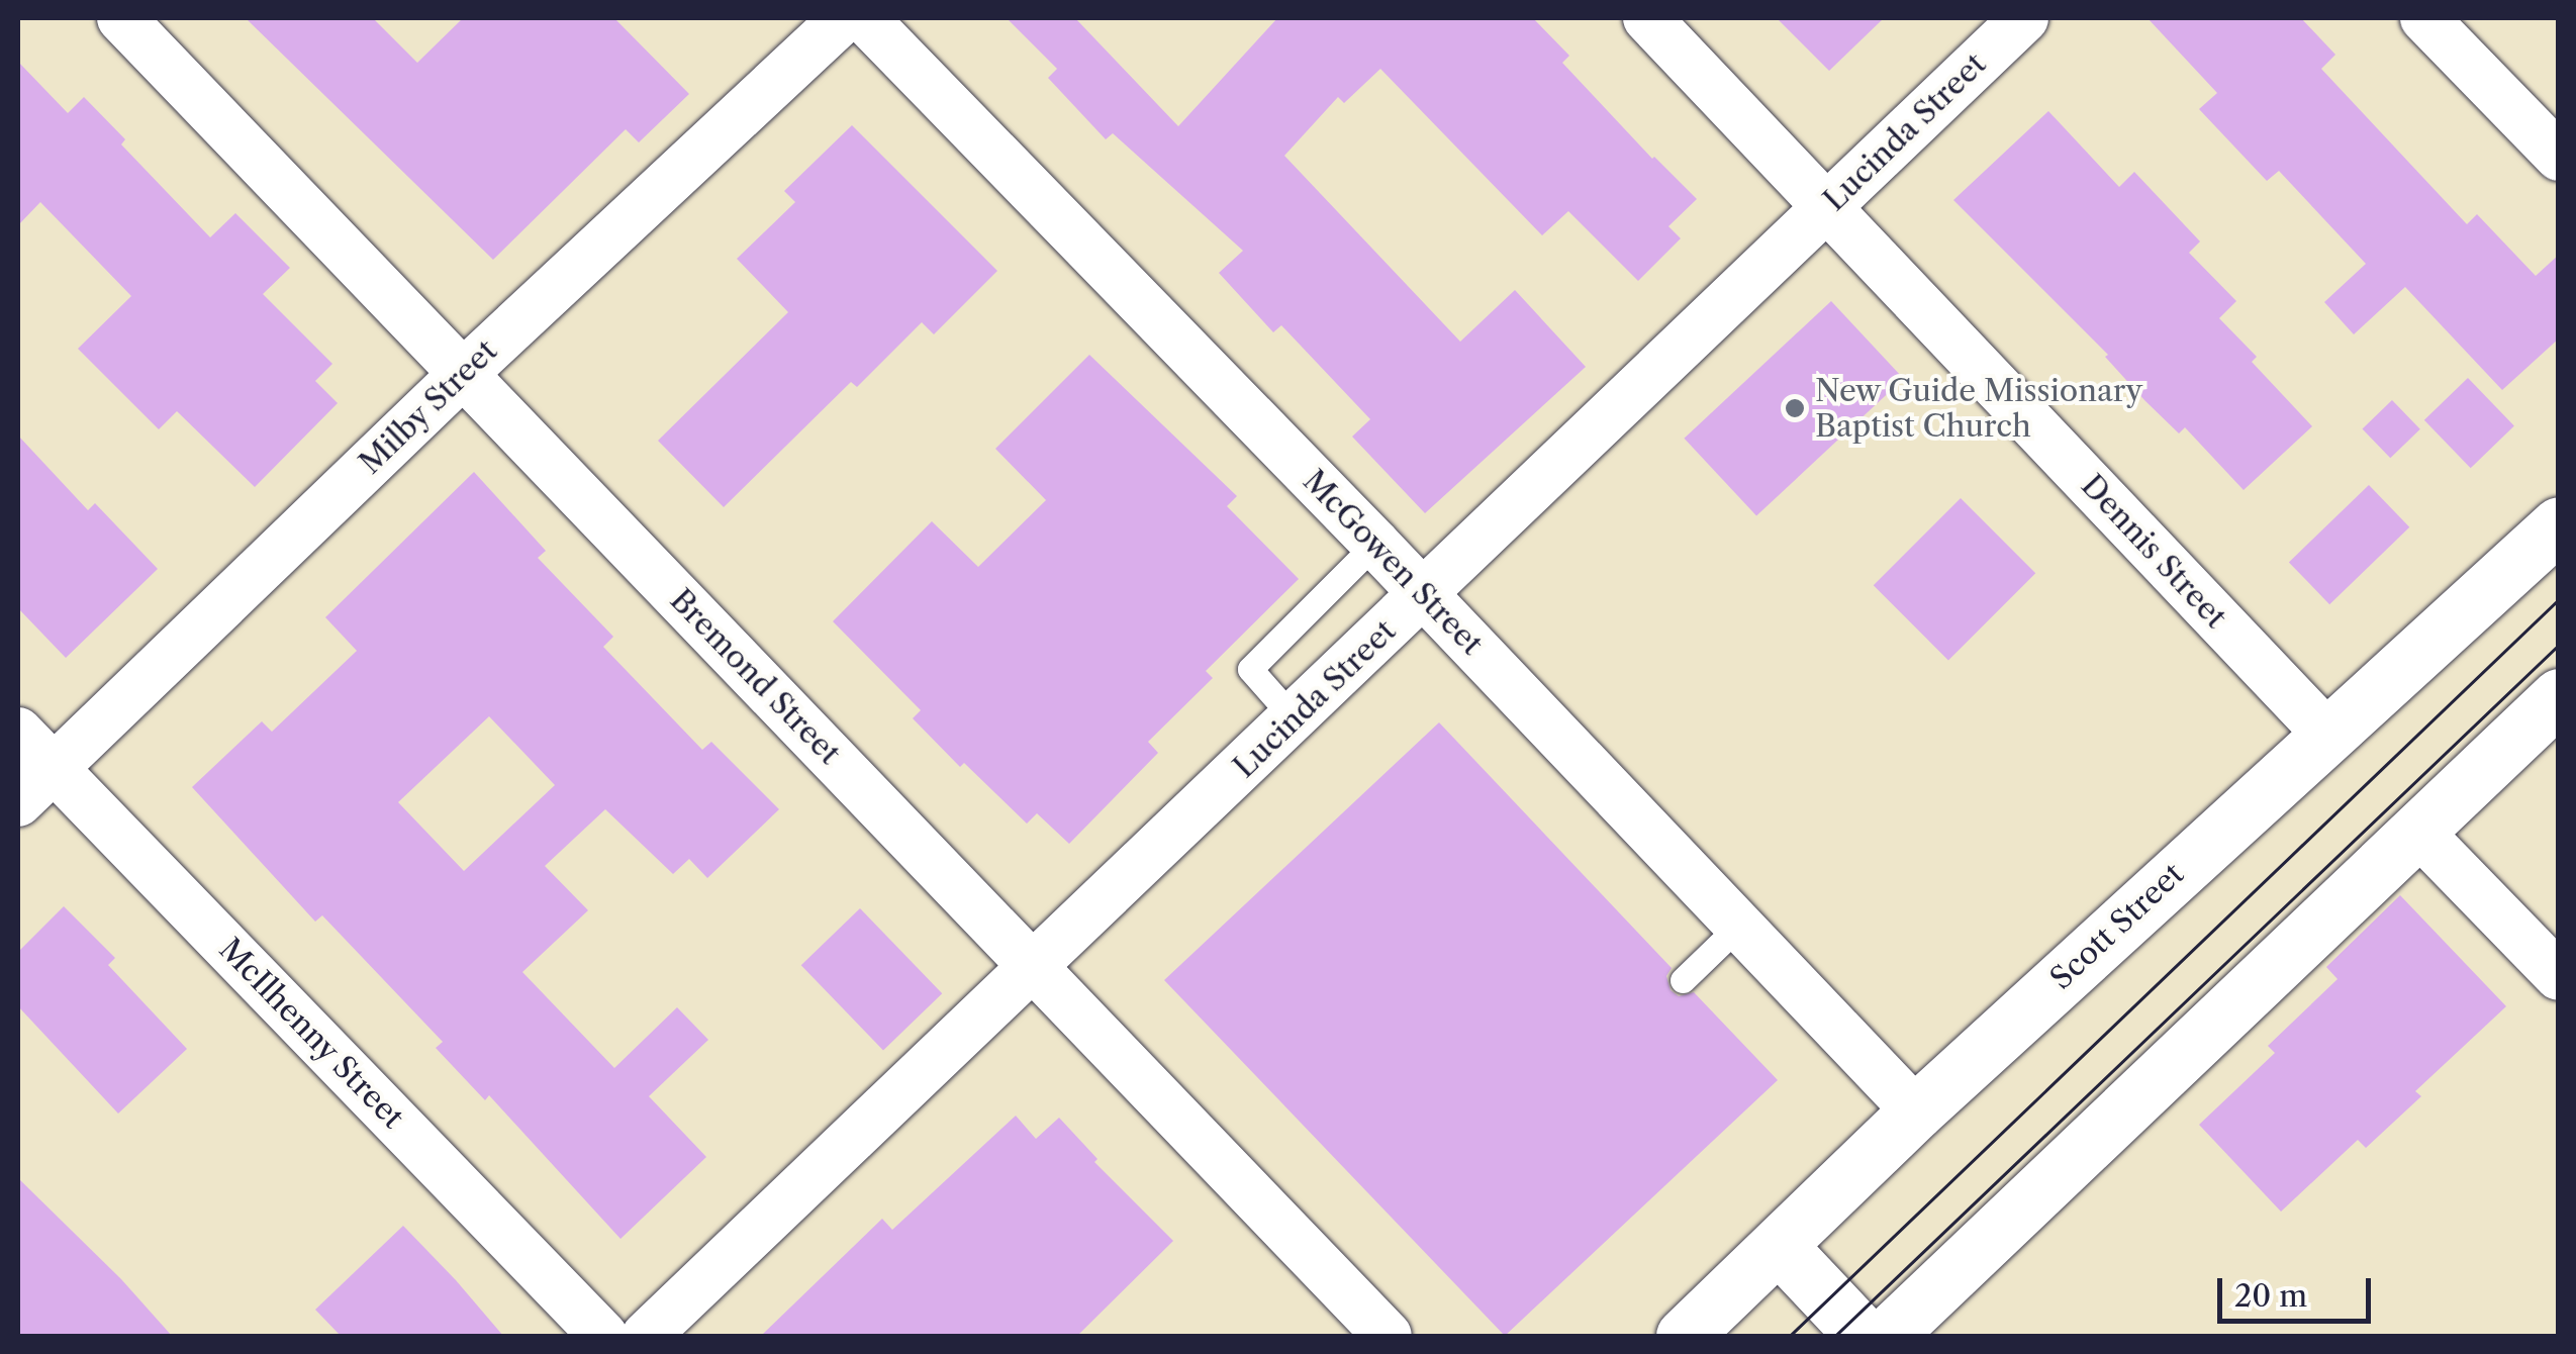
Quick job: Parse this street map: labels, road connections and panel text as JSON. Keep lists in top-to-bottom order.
{
  "streets": {
    "main road": ["Scott Street"],
    "street": [
      "Lucinda Street",
      "Milby Street",
      "Dennis Street",
      "McGowen Street",
      "Bremond Street",
      "McIlhenny Street"
    ]
  },
  "crossings": [
    ["Lucinda Street", "Dennis Street"],
    ["Lucinda Street", "McGowen Street"],
    ["Lucinda Street", "Bremond Street"],
    ["Milby Street", "Bremond Street"],
    ["Milby Street", "McIlhenny Street"],
    ["Dennis Street", "Scott Street"],
    ["McGowen Street", "Scott Street"]
  ],
  "places": ["New Guide Missionary Baptist Church"],
  "scale_bar": "20 m"
}
